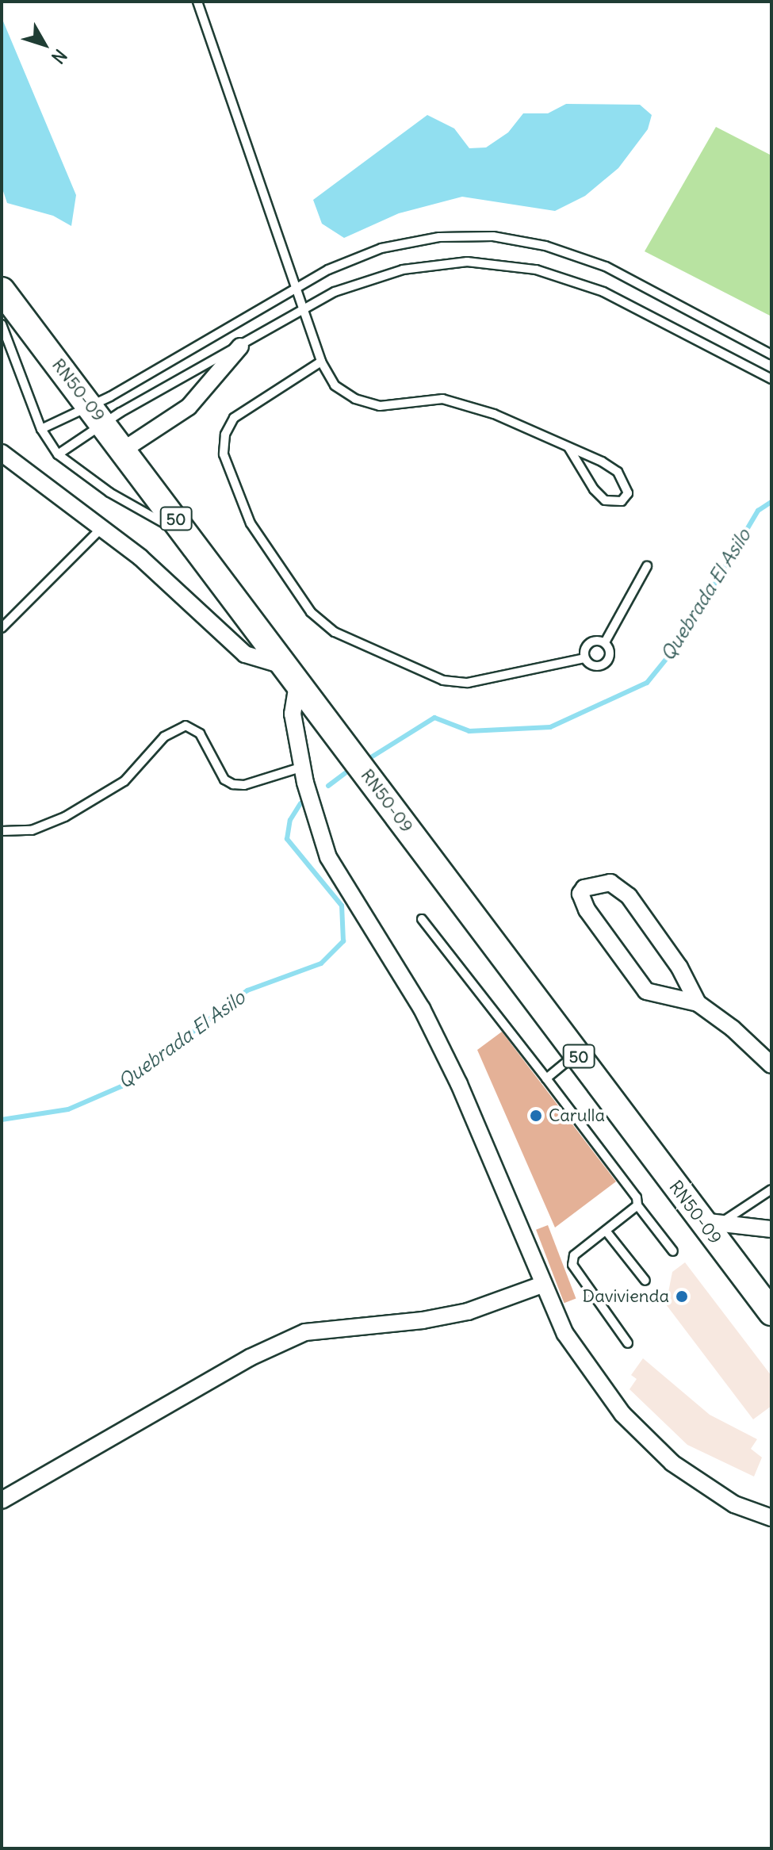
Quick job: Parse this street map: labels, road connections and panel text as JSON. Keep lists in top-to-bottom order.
{
  "streets": {
    "main road": ["RN50-09", "50"]
  },
  "water": ["Quebrada El Asilo"],
  "places": ["Carulla", "Davivienda"],
  "north": "bottom right"
}
